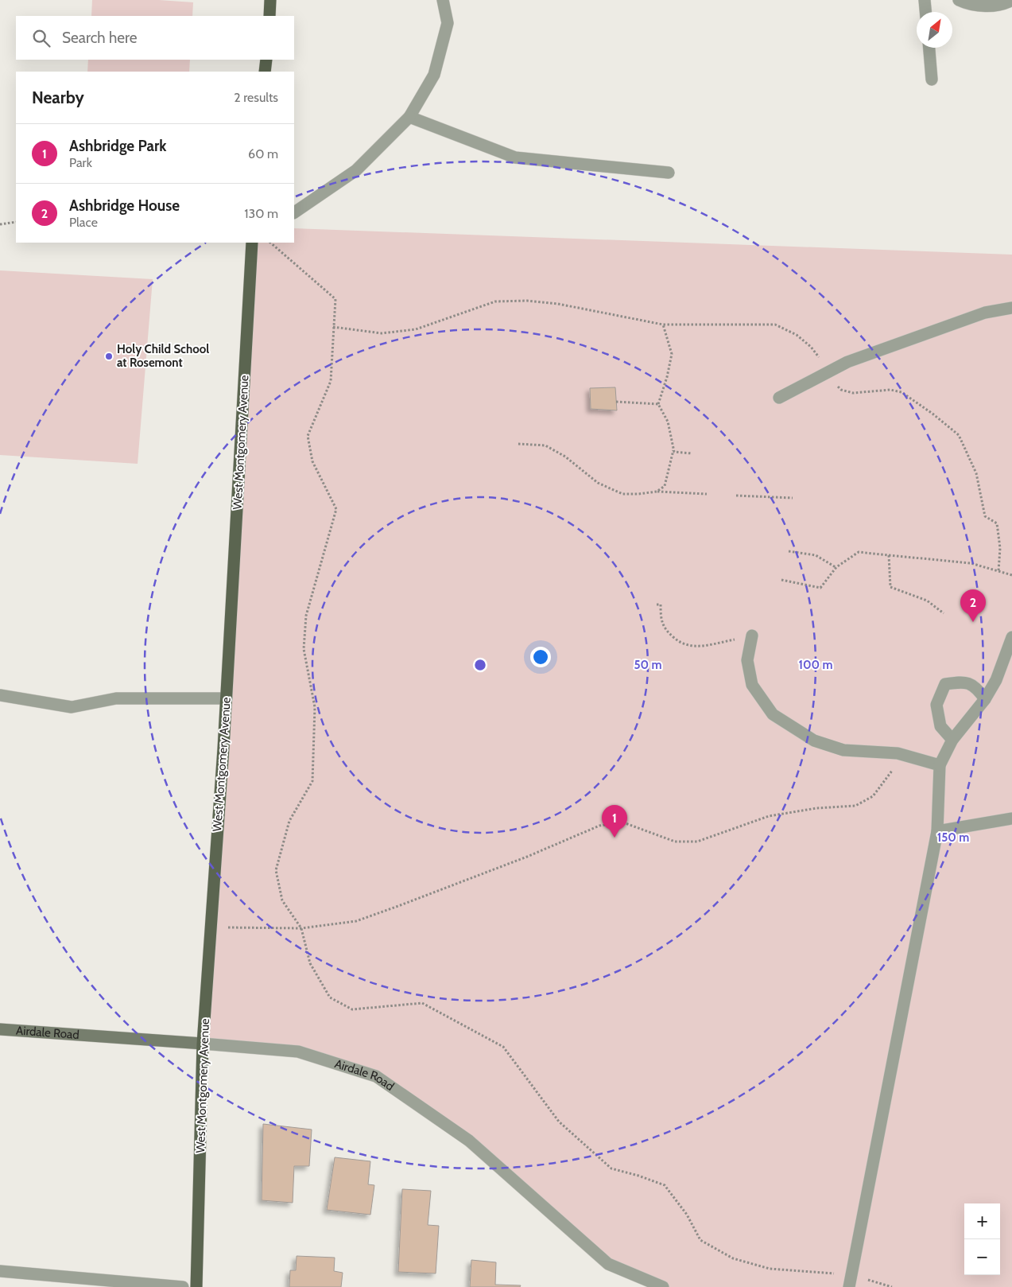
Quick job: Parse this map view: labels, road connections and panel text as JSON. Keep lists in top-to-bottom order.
{
  "streets": {
    "main road": ["West Montgomery Avenue"],
    "street": ["Airdale Road"]
  },
  "crossings": [
    ["West Montgomery Avenue", "Airdale Road"]
  ],
  "places": ["Holy Child School at Rosemont"],
  "north": "top right",
  "page": {
    "search": "Search here",
    "heading": ["Nearby", "2 results"],
    "list": [
      {
        "mark": "1",
        "name": "Ashbridge Park",
        "note": "Park",
        "value": "60 m"
      },
      {
        "mark": "2",
        "name": "Ashbridge House",
        "note": "Place",
        "value": "130 m"
      }
    ],
    "pins": ["2", "1"],
    "map_buttons": ["+", "−"]
  },
  "rings": ["50 m", "100 m", "150 m"]
}
